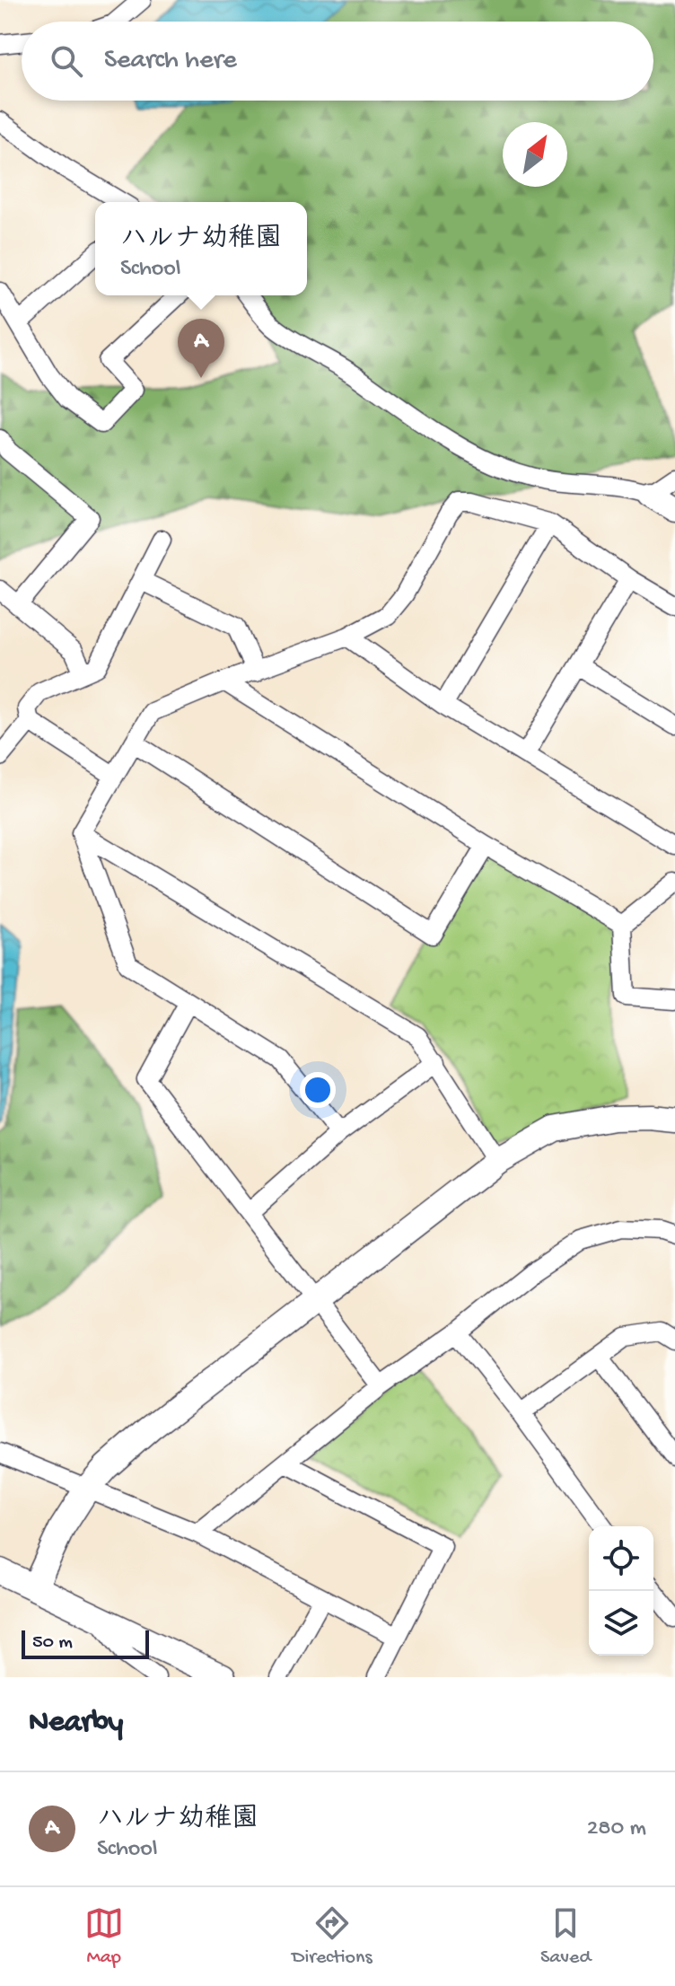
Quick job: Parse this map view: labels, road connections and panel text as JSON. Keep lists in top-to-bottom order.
{
  "scale_bar": "50 m",
  "north": "top right",
  "page": {
    "search": "Search here",
    "popup": ["ハルナ幼稚園", "School"],
    "pins": "A",
    "scale": "50 m",
    "heading": "Nearby",
    "list": [
      {
        "mark": "A",
        "name": "ハルナ幼稚園",
        "note": "School",
        "value": "280 m"
      }
    ],
    "nav": ["Map", "Directions", "Saved"]
  }
}
